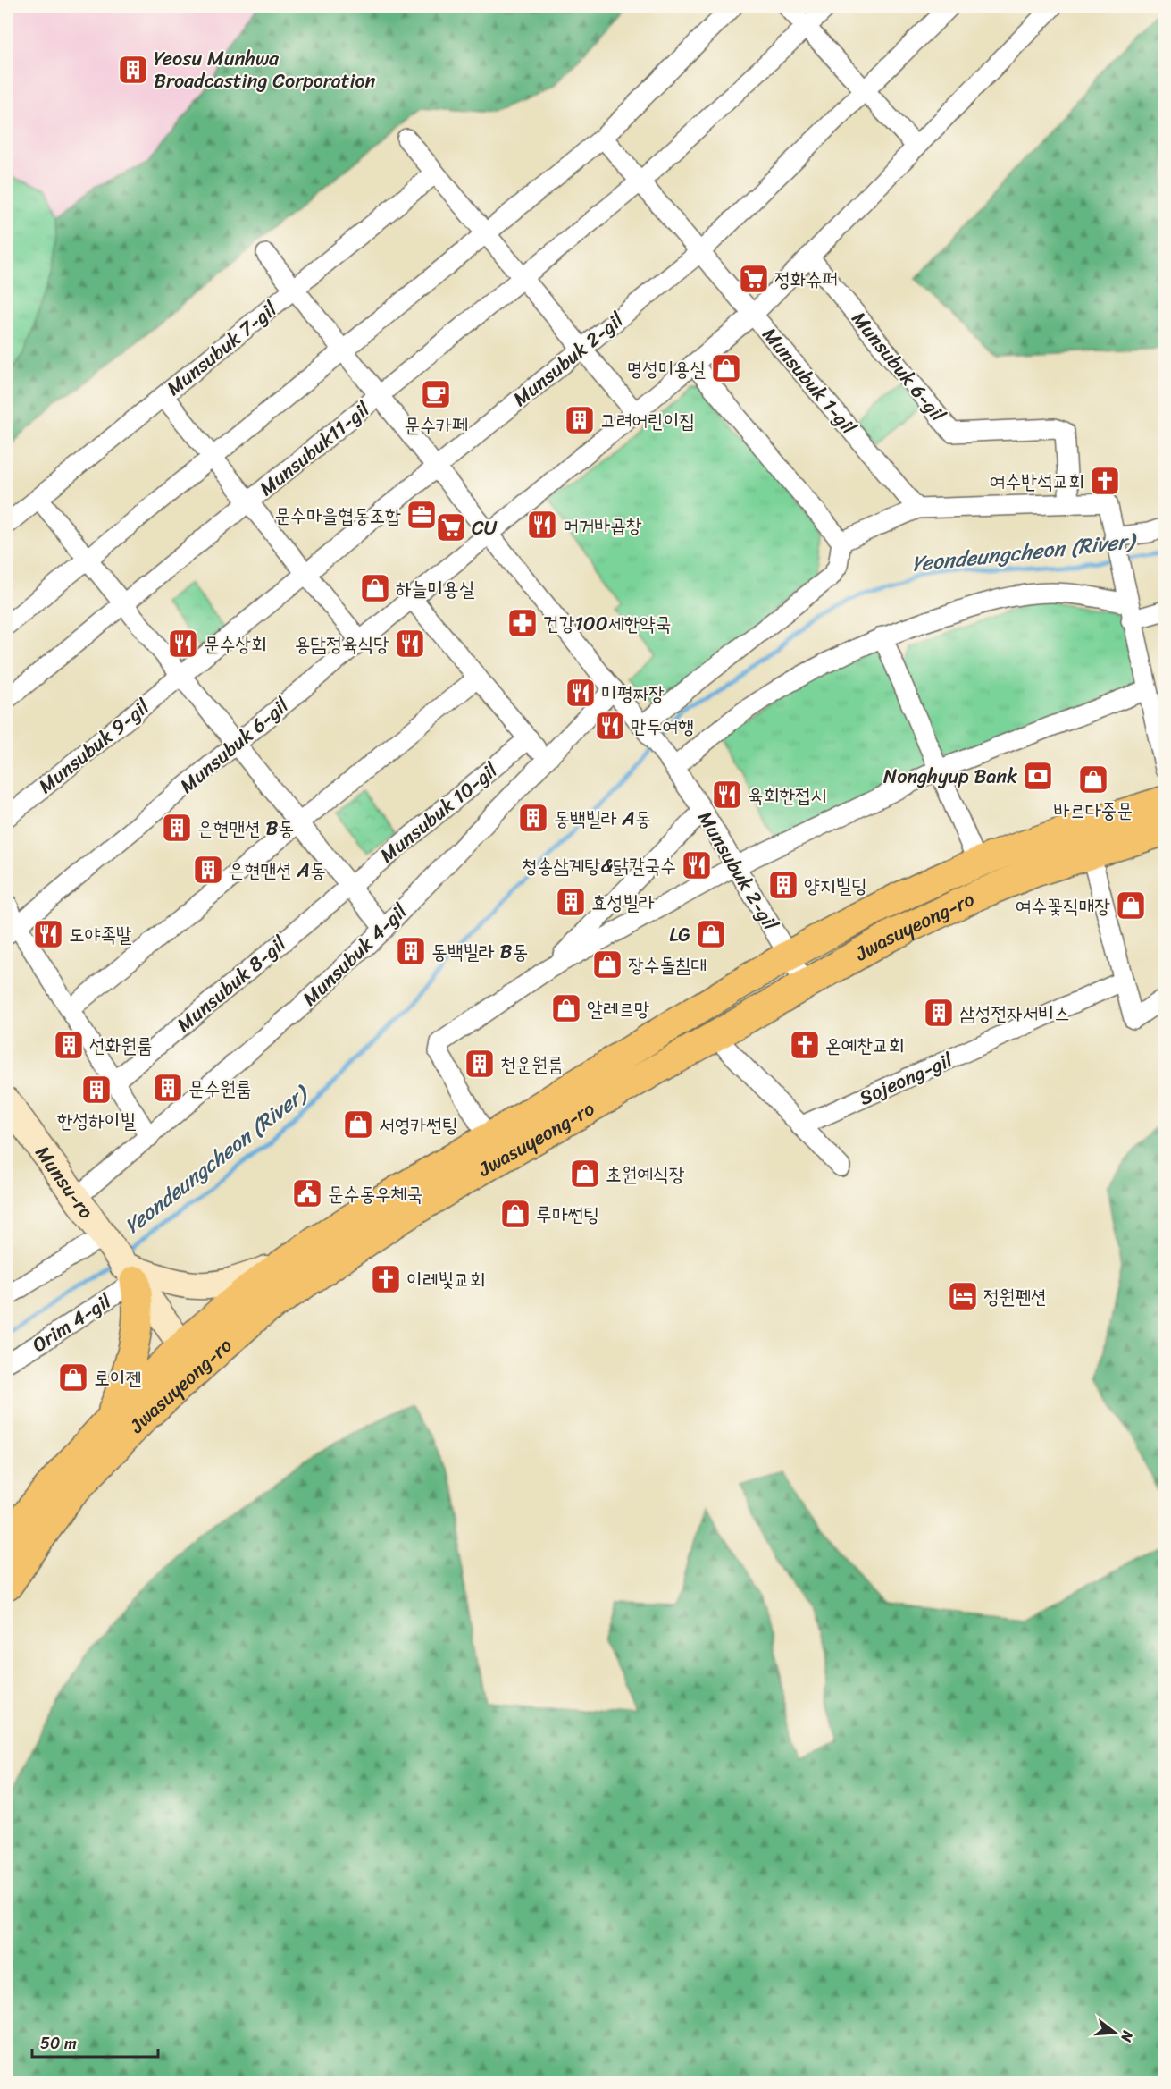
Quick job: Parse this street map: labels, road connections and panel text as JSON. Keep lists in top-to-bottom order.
{
  "streets": {
    "main road": ["Jwasuyeong-ro"],
    "street": [
      "Munsubuk 7-gil",
      "Munsubuk 2-gil",
      "Munsubuk 6-gil",
      "Munsubuk 1-gil",
      "Munsubuk11-gil",
      "Munsubuk 9-gil",
      "Munsubuk 10-gil",
      "Munsubuk 4-gil",
      "Munsubuk 8-gil",
      "Sojeong-gil",
      "Munsu-ro",
      "Orim 4-gil"
    ]
  },
  "crossings": [
    ["Munsubuk 7-gil", "Munsubuk11-gil"],
    ["Munsubuk 2-gil", "Munsubuk 1-gil"],
    ["Munsubuk 2-gil", "Jwasuyeong-ro"],
    ["Munsubuk 6-gil", "Munsubuk 1-gil"],
    ["Munsubuk 6-gil", "Munsubuk11-gil"],
    ["Munsubuk 10-gil", "Munsubuk 8-gil"],
    ["Munsubuk 4-gil", "Munsu-ro"],
    ["Munsu-ro", "Orim 4-gil"]
  ],
  "water": ["Yeondeungcheon (River)"],
  "places": {
    "building": [
      "Yeosu Munhwa Broadcasting Corporation",
      "고려어린이집",
      "동백빌라 A동",
      "은현맨션 B동",
      "은현맨션 A동",
      "양지빌딩",
      "효성빌라",
      "동백빌라 B동",
      "삼성전자서비스",
      "선화원룸",
      "천운원룸",
      "문수원룸",
      "한성하이빌"
    ],
    "supermarket": ["정화슈퍼", "CU"],
    "shop": [
      "명성미용실",
      "하늘미용실",
      "바르다중문",
      "여수꽃직매장",
      "LG",
      "장수돌침대",
      "알레르망",
      "서영카썬팅",
      "초원예식장",
      "루마썬팅",
      "로이젠"
    ],
    "cafe": ["문수카페"],
    "church": ["여수반석교회", "온예찬교회", "이레빛교회"],
    "office": ["문수마을협동조합"],
    "restaurant": [
      "머거바곱창",
      "문수상회",
      "용담정육식당",
      "미평짜장",
      "만두여행",
      "육회한접시",
      "청송삼계탕&닭칼국수",
      "도야족발"
    ],
    "pharmacy": ["건강100세한약국"],
    "bank": ["Nonghyup Bank"],
    "public building": ["문수동우체국"],
    "hotel": ["정원펜션"]
  },
  "scale_bar": "50 m",
  "north": "right"
}
